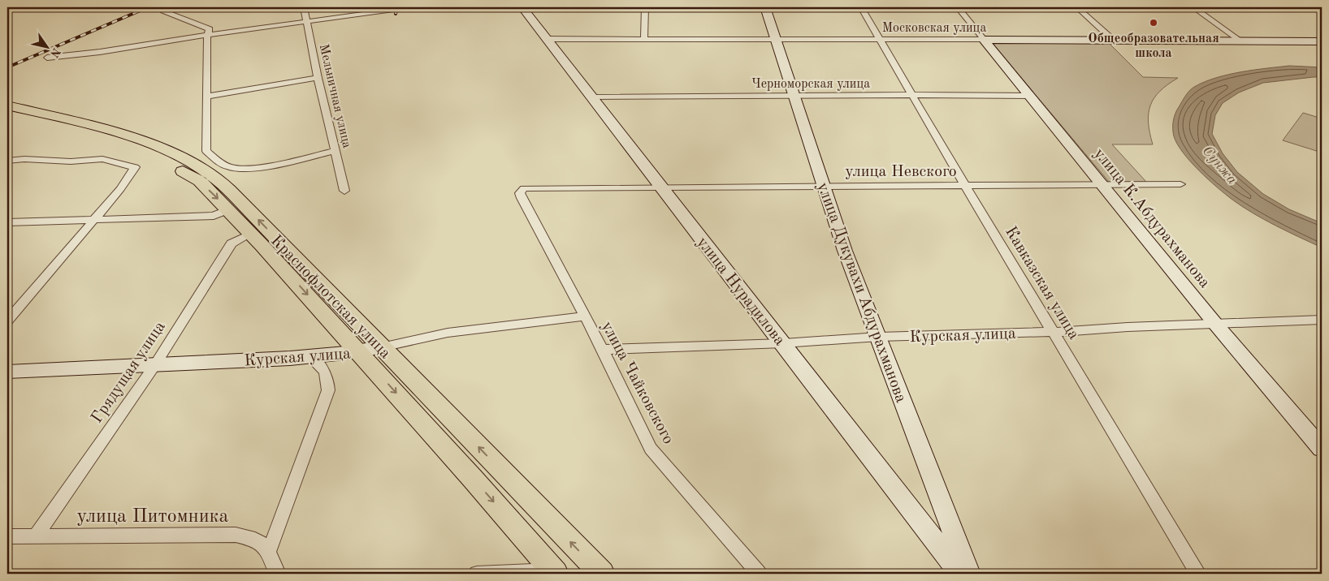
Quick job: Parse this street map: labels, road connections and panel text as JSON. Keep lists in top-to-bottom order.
{
  "streets": {
    "main road": ["Краснофлотская улица"],
    "street": [
      "Московская улица",
      "Черноморская улица",
      "Мельничная улица",
      "улица Невского",
      "улица К.Абдурахманова",
      "Кавказская улица",
      "улица Нурадилова",
      "улица Дукувахи Абдурахманова",
      "Курская улица",
      "Грядущая улица",
      "улица Чайковского",
      "улица Питомника"
    ]
  },
  "crossings": [
    ["Московская улица", "улица К.Абдурахманова"],
    ["Московская улица", "Кавказская улица"],
    ["Московская улица", "улица Нурадилова"],
    ["Московская улица", "улица Дукувахи Абдурахманова"],
    ["Черноморская улица", "улица К.Абдурахманова"],
    ["Черноморская улица", "Кавказская улица"],
    ["Черноморская улица", "улица Нурадилова"],
    ["Черноморская улица", "улица Дукувахи Абдурахманова"],
    ["улица Невского", "улица К.Абдурахманова"],
    ["улица Невского", "Кавказская улица"],
    ["улица Невского", "улица Нурадилова"],
    ["улица Невского", "улица Дукувахи Абдурахманова"],
    ["улица Невского", "улица Чайковского"],
    ["улица К.Абдурахманова", "Курская улица"],
    ["Кавказская улица", "Курская улица"],
    ["улица Нурадилова", "Курская улица"],
    ["улица Дукувахи Абдурахманова", "Курская улица"],
    ["Краснофлотская улица", "Курская улица"],
    ["Краснофлотская улица", "Грядущая улица"],
    ["Курская улица", "Грядущая улица"],
    ["Курская улица", "улица Чайковского"],
    ["Грядущая улица", "улица Питомника"]
  ],
  "water": ["Сунжа"],
  "places": ["Общеобразовательная школа"],
  "north": "bottom right"
}
